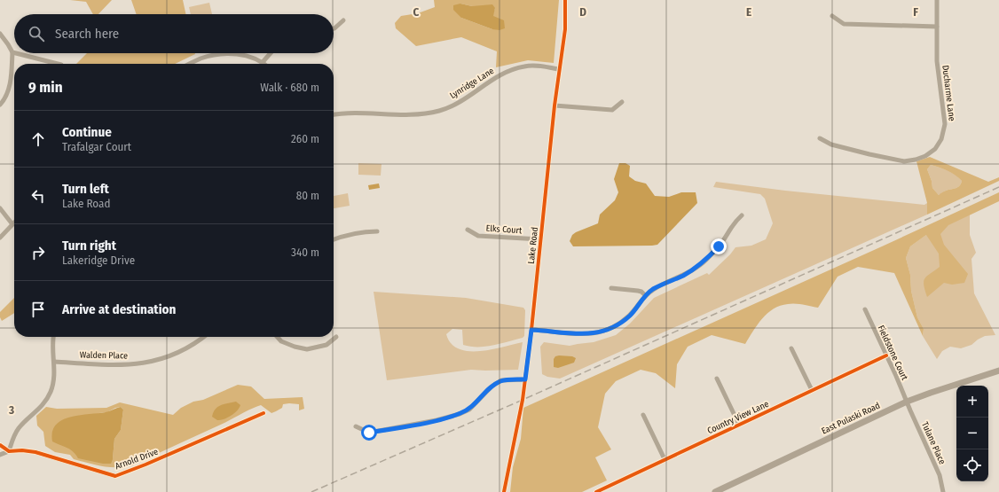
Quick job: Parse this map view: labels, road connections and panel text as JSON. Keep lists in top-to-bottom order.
{
  "streets": {
    "main road": ["East Pulaski Road"],
    "street": [
      "Lynridge Lane",
      "Ducharme Lane",
      "Elks Court",
      "Lake Road",
      "Fieldstone Court",
      "Walden Place",
      "Country View Lane",
      "Tulane Place",
      "Arnold Drive"
    ]
  },
  "crossings": [
    ["Lynridge Lane", "Lake Road"],
    ["Elks Court", "Lake Road"],
    ["Fieldstone Court", "Country View Lane"],
    ["Fieldstone Court", "East Pulaski Road"],
    ["Fieldstone Court", "Tulane Place"],
    ["East Pulaski Road", "Tulane Place"]
  ],
  "page": {
    "search": "Search here",
    "heading": ["9 min", "Walk · 680 m"],
    "list": [
      ["Continue", "Trafalgar Court", "260 m"],
      ["Turn left", "Lake Road", "80 m"],
      ["Turn right", "Lakeridge Drive", "340 m"],
      "Arrive at destination"
    ],
    "map_buttons": ["+", "−"]
  },
  "grid": {
    "columns": [
      "C",
      "D",
      "E",
      "F"
    ],
    "rows": ["3"]
  }
}
